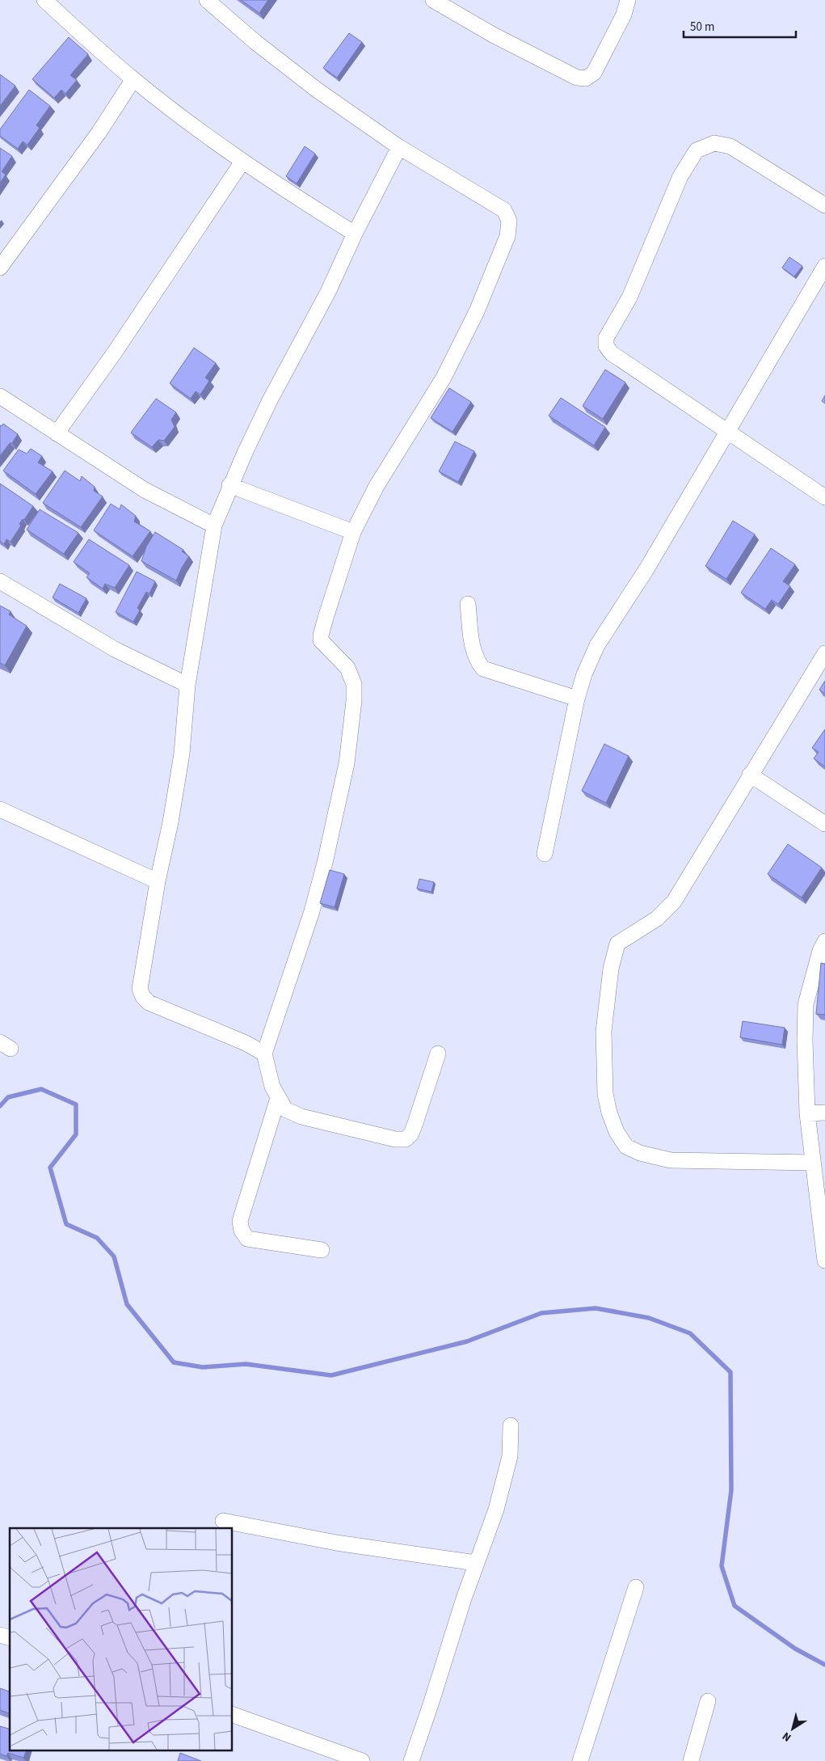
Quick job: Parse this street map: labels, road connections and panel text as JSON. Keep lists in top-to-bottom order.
{
  "scale_bar": "50 m",
  "north": "bottom left"
}
